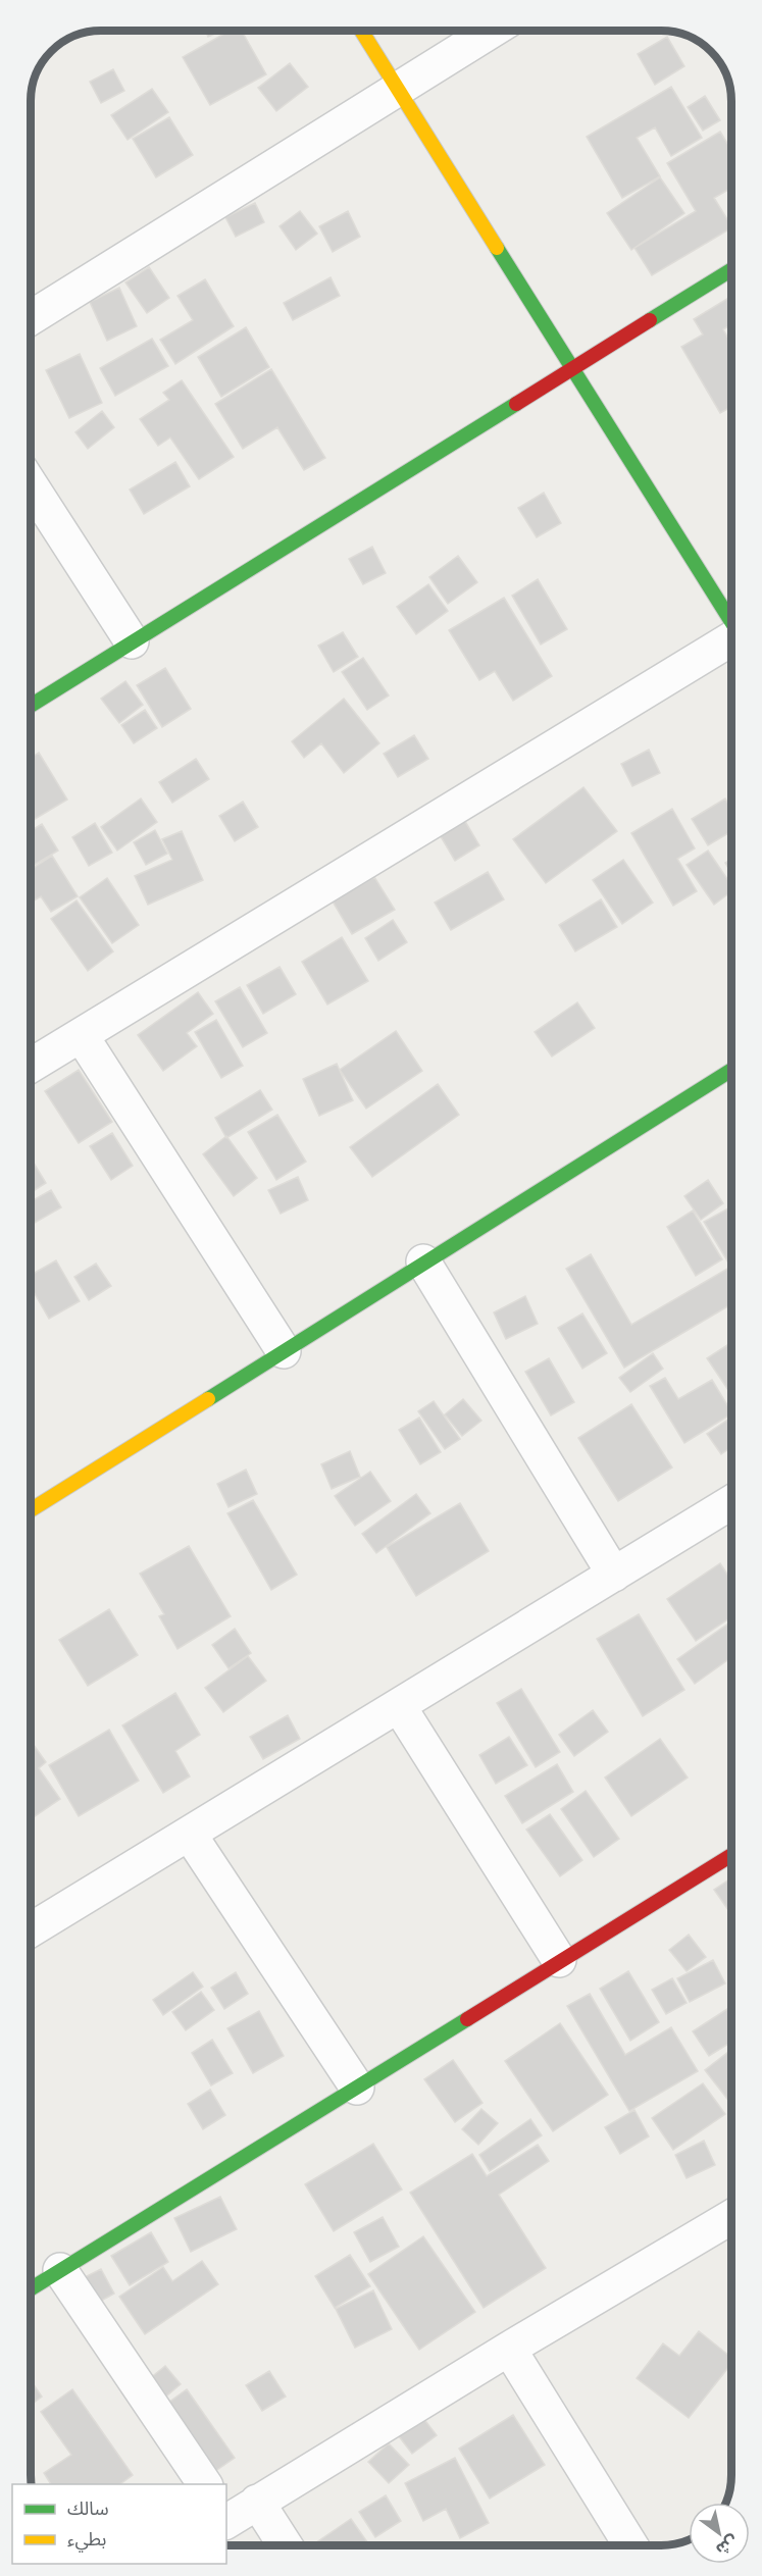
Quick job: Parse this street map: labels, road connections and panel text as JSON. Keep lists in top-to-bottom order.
{
  "legend": ["سالك", "بطيء"],
  "north": "bottom right"
}
